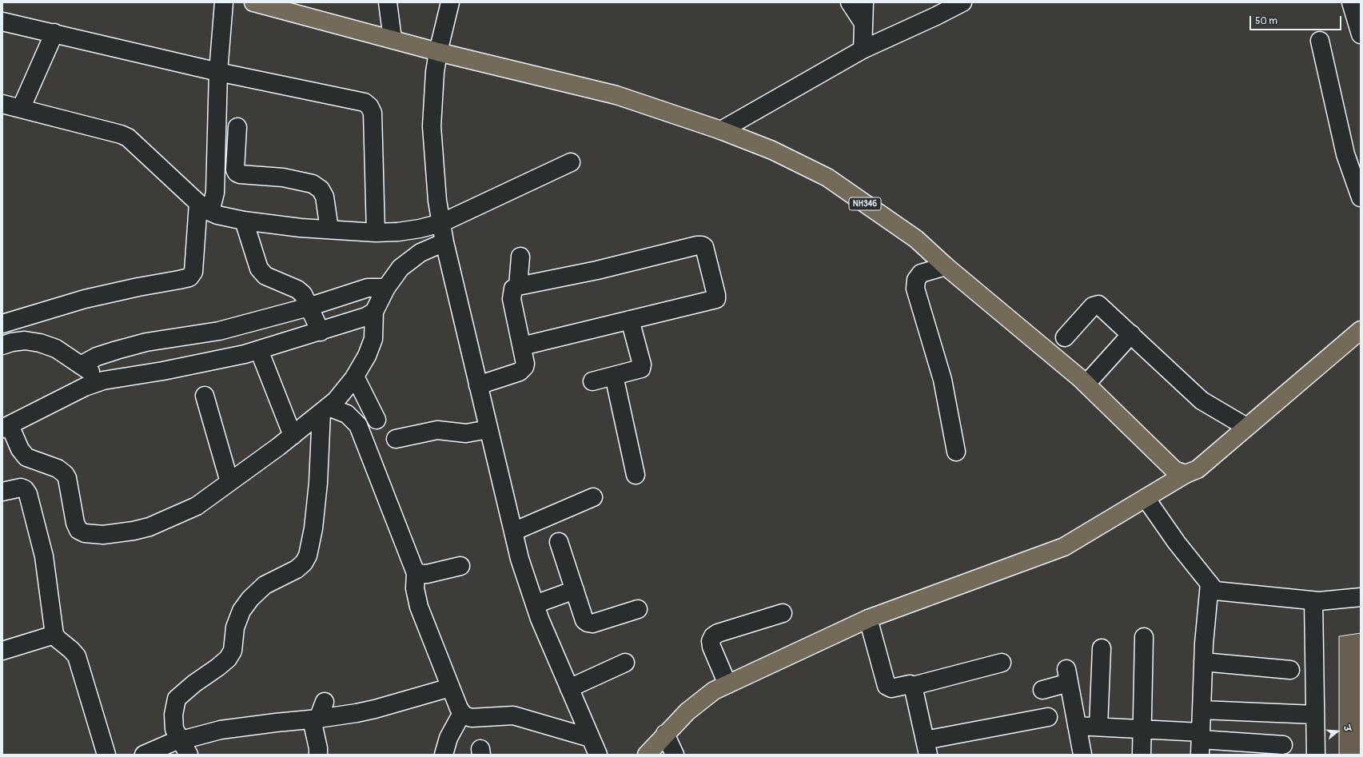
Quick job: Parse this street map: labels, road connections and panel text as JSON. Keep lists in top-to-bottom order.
{
  "streets": {
    "main road": ["NH346"]
  },
  "scale_bar": "50 m",
  "north": "right"
}
